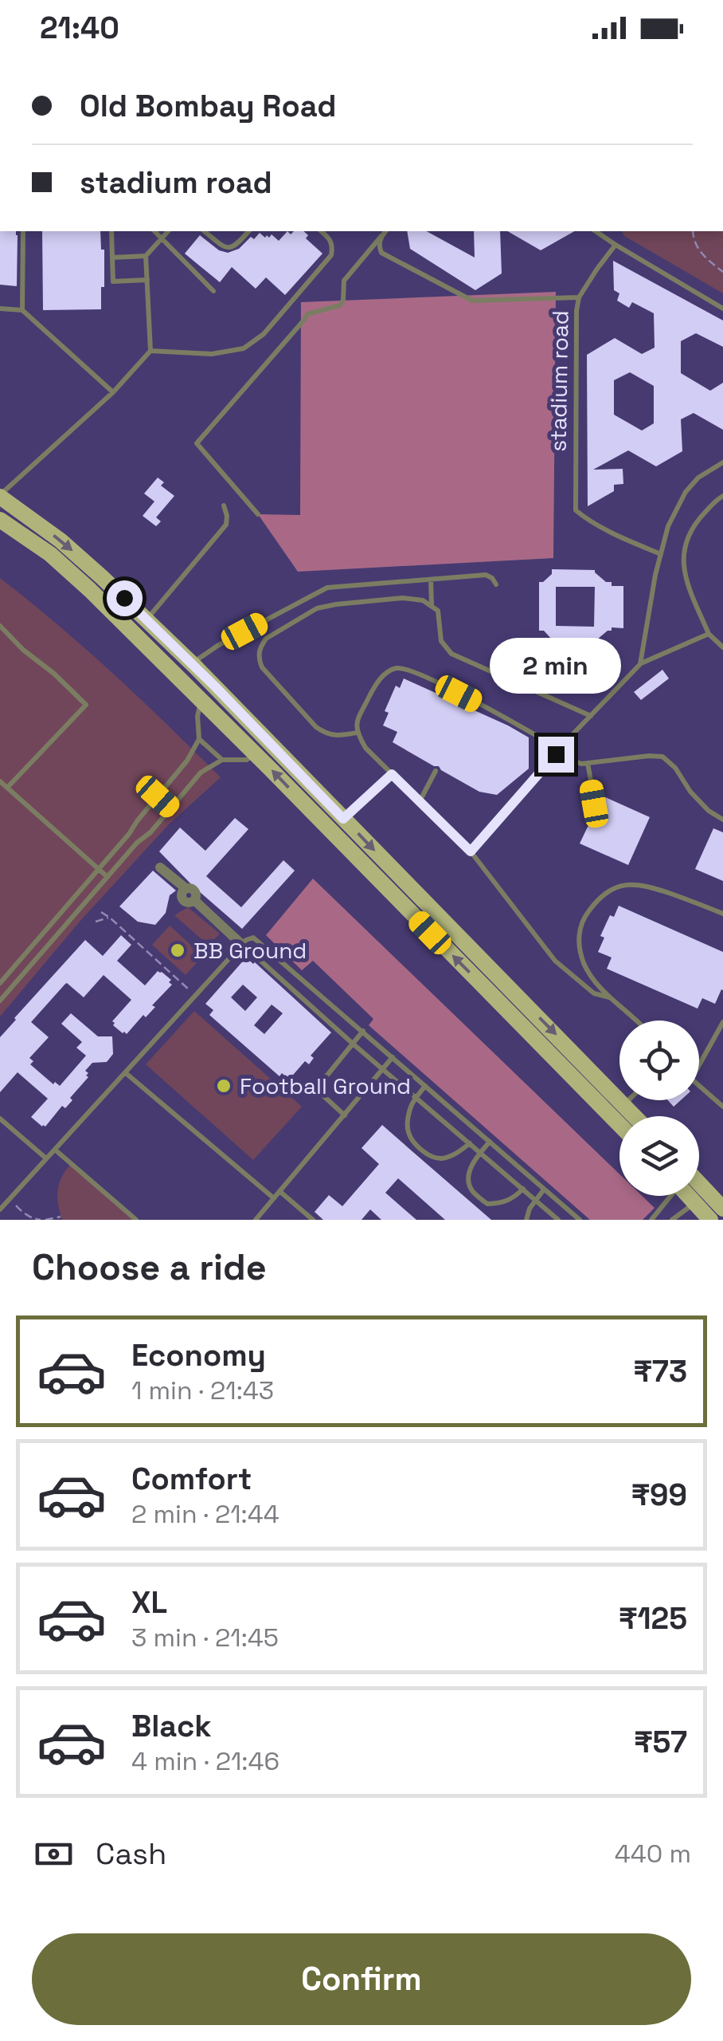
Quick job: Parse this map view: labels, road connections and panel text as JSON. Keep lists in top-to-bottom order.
{
  "streets": {
    "lane": ["stadium road"]
  },
  "places": ["BB Ground", "Football Ground"],
  "page": {
    "status": "21:40",
    "banner": ["Old Bombay Road", "stadium road"],
    "bubble": "2 min",
    "heading": "Choose a ride",
    "list": [
      {
        "name": "Economy",
        "note": "1 min · 21:43",
        "value": "₹73"
      },
      {
        "name": "Comfort",
        "note": "2 min · 21:44",
        "value": "₹99"
      },
      {
        "name": "XL",
        "note": "3 min · 21:45",
        "value": "₹125"
      },
      {
        "name": "Black",
        "note": "4 min · 21:46",
        "value": "₹57"
      }
    ],
    "pay": ["Cash", "440 m"],
    "buttons": "Confirm"
  }
}
